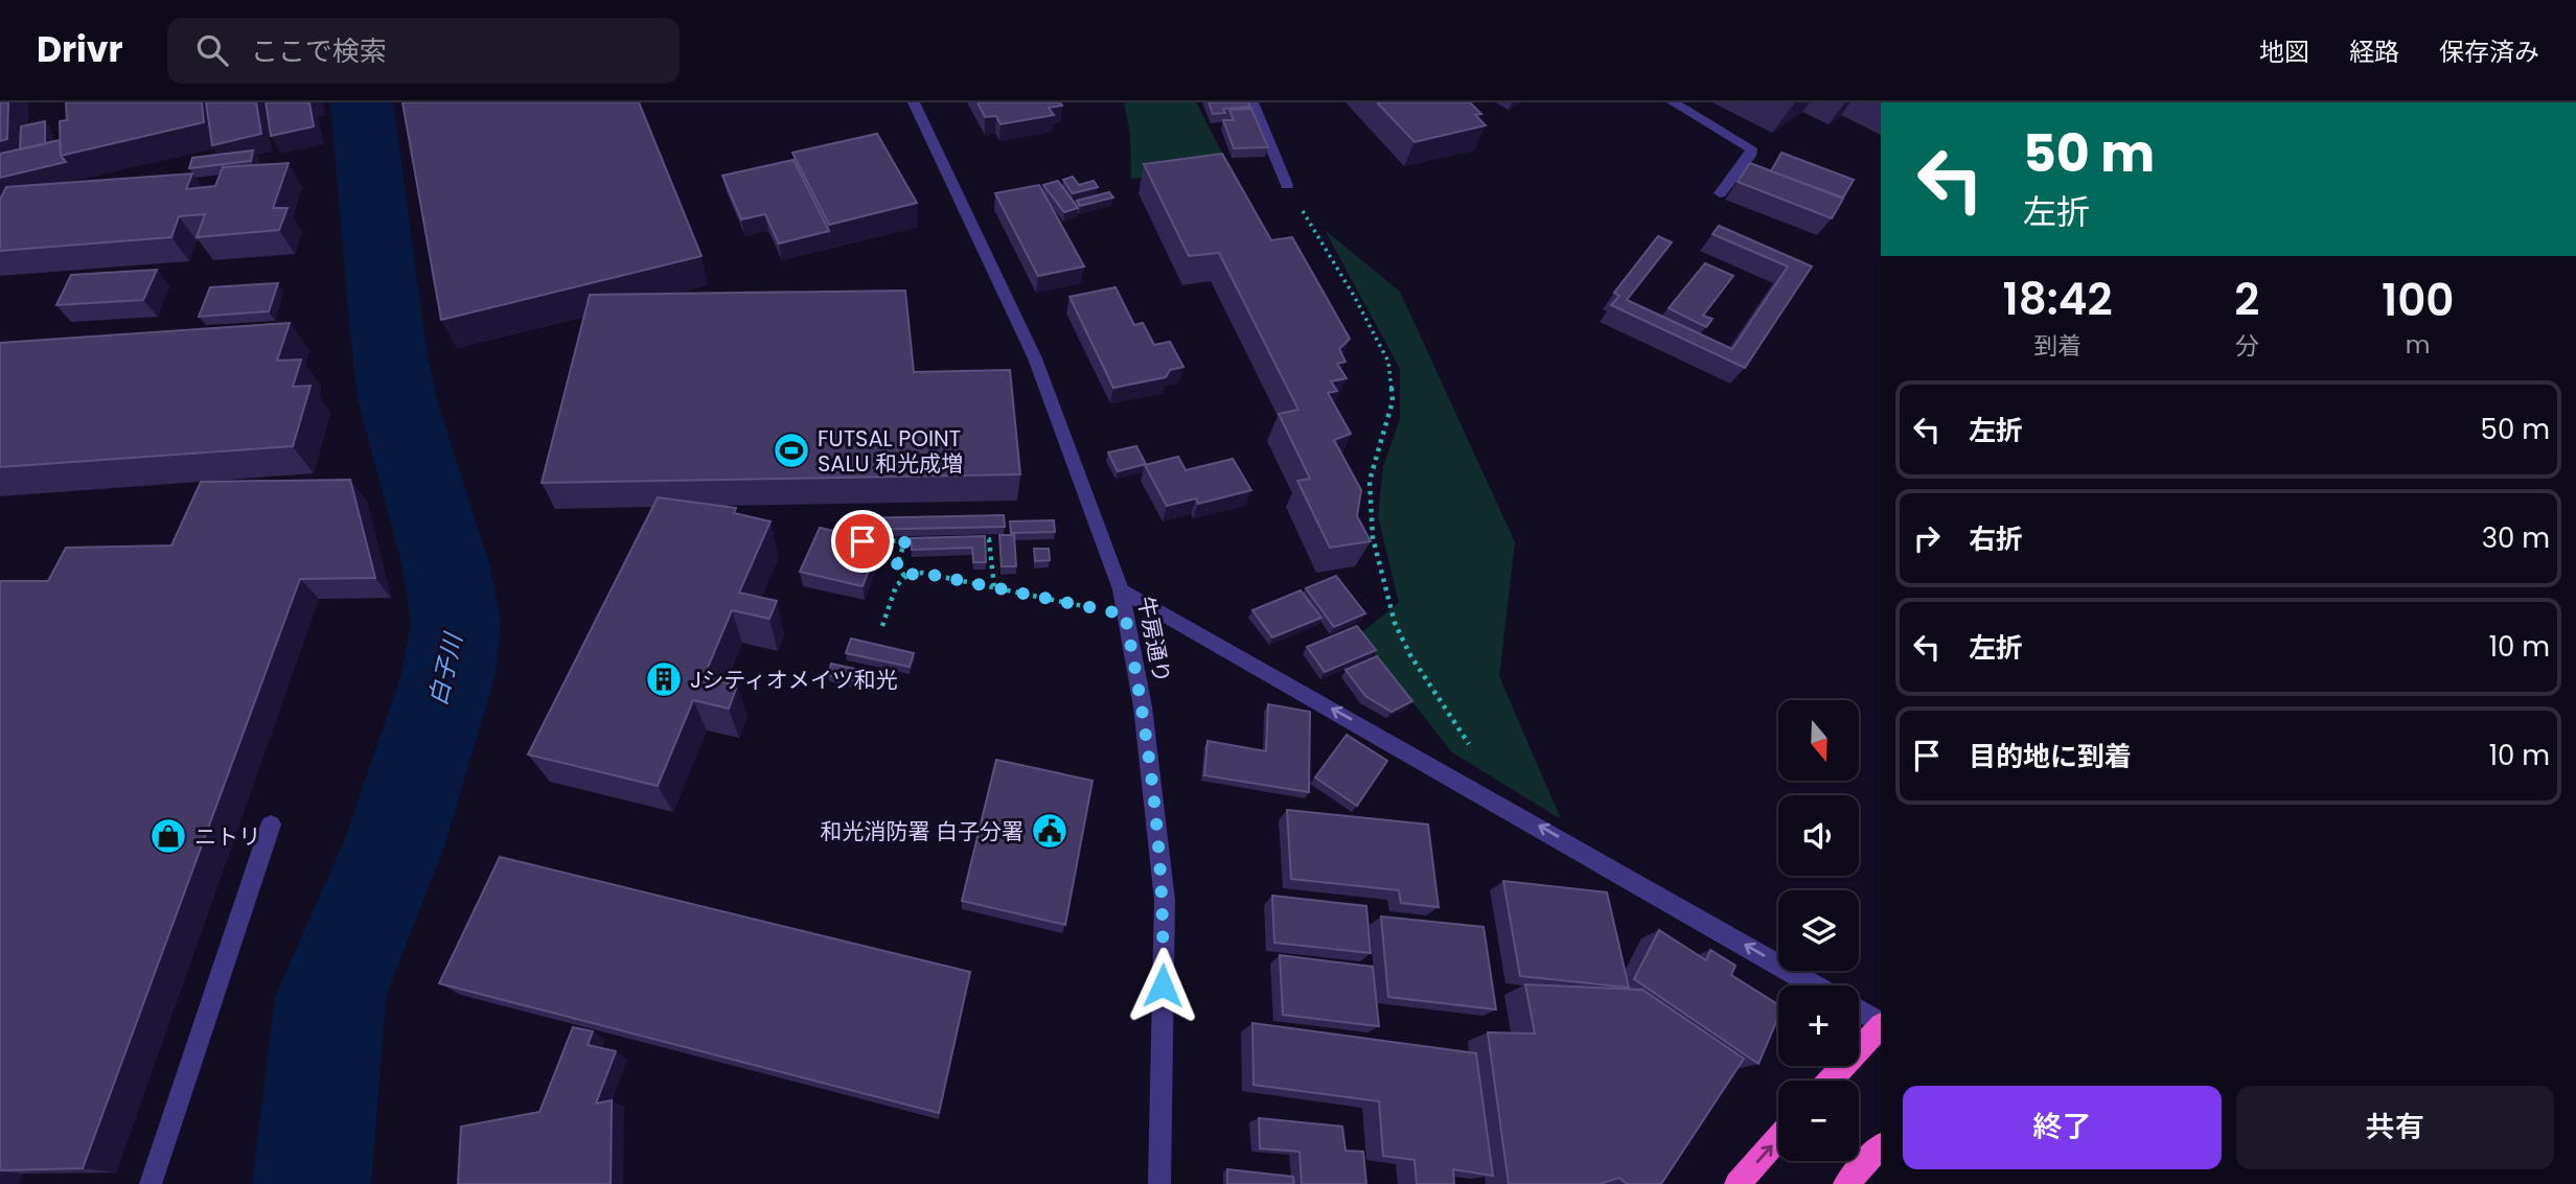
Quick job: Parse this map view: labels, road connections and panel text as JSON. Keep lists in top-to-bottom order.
{
  "streets": {
    "street": ["牛房通り"]
  },
  "water": ["白子川"],
  "places": {
    "sports": ["FUTSAL POINT SALU 和光成増"],
    "building": ["Jシティオメイツ和光"],
    "public building": ["和光消防署 白子分署"],
    "shop": ["ニトリ"]
  },
  "north": "bottom",
  "page": {
    "header": "Drivr",
    "search": "ここで検索",
    "nav": ["地図", "経路", "保存済み"],
    "turn": ["50 m", "左折"],
    "eta": [
      "18:42",
      "到着",
      "2",
      "分",
      "100",
      "m"
    ],
    "list": [
      {
        "name": "左折",
        "value": "50 m"
      },
      {
        "name": "右折",
        "value": "30 m"
      },
      {
        "name": "左折",
        "value": "10 m"
      },
      {
        "name": "目的地に到着",
        "value": "10 m"
      }
    ],
    "map_buttons": ["+", "−"],
    "buttons": ["終了", "共有"]
  }
}
